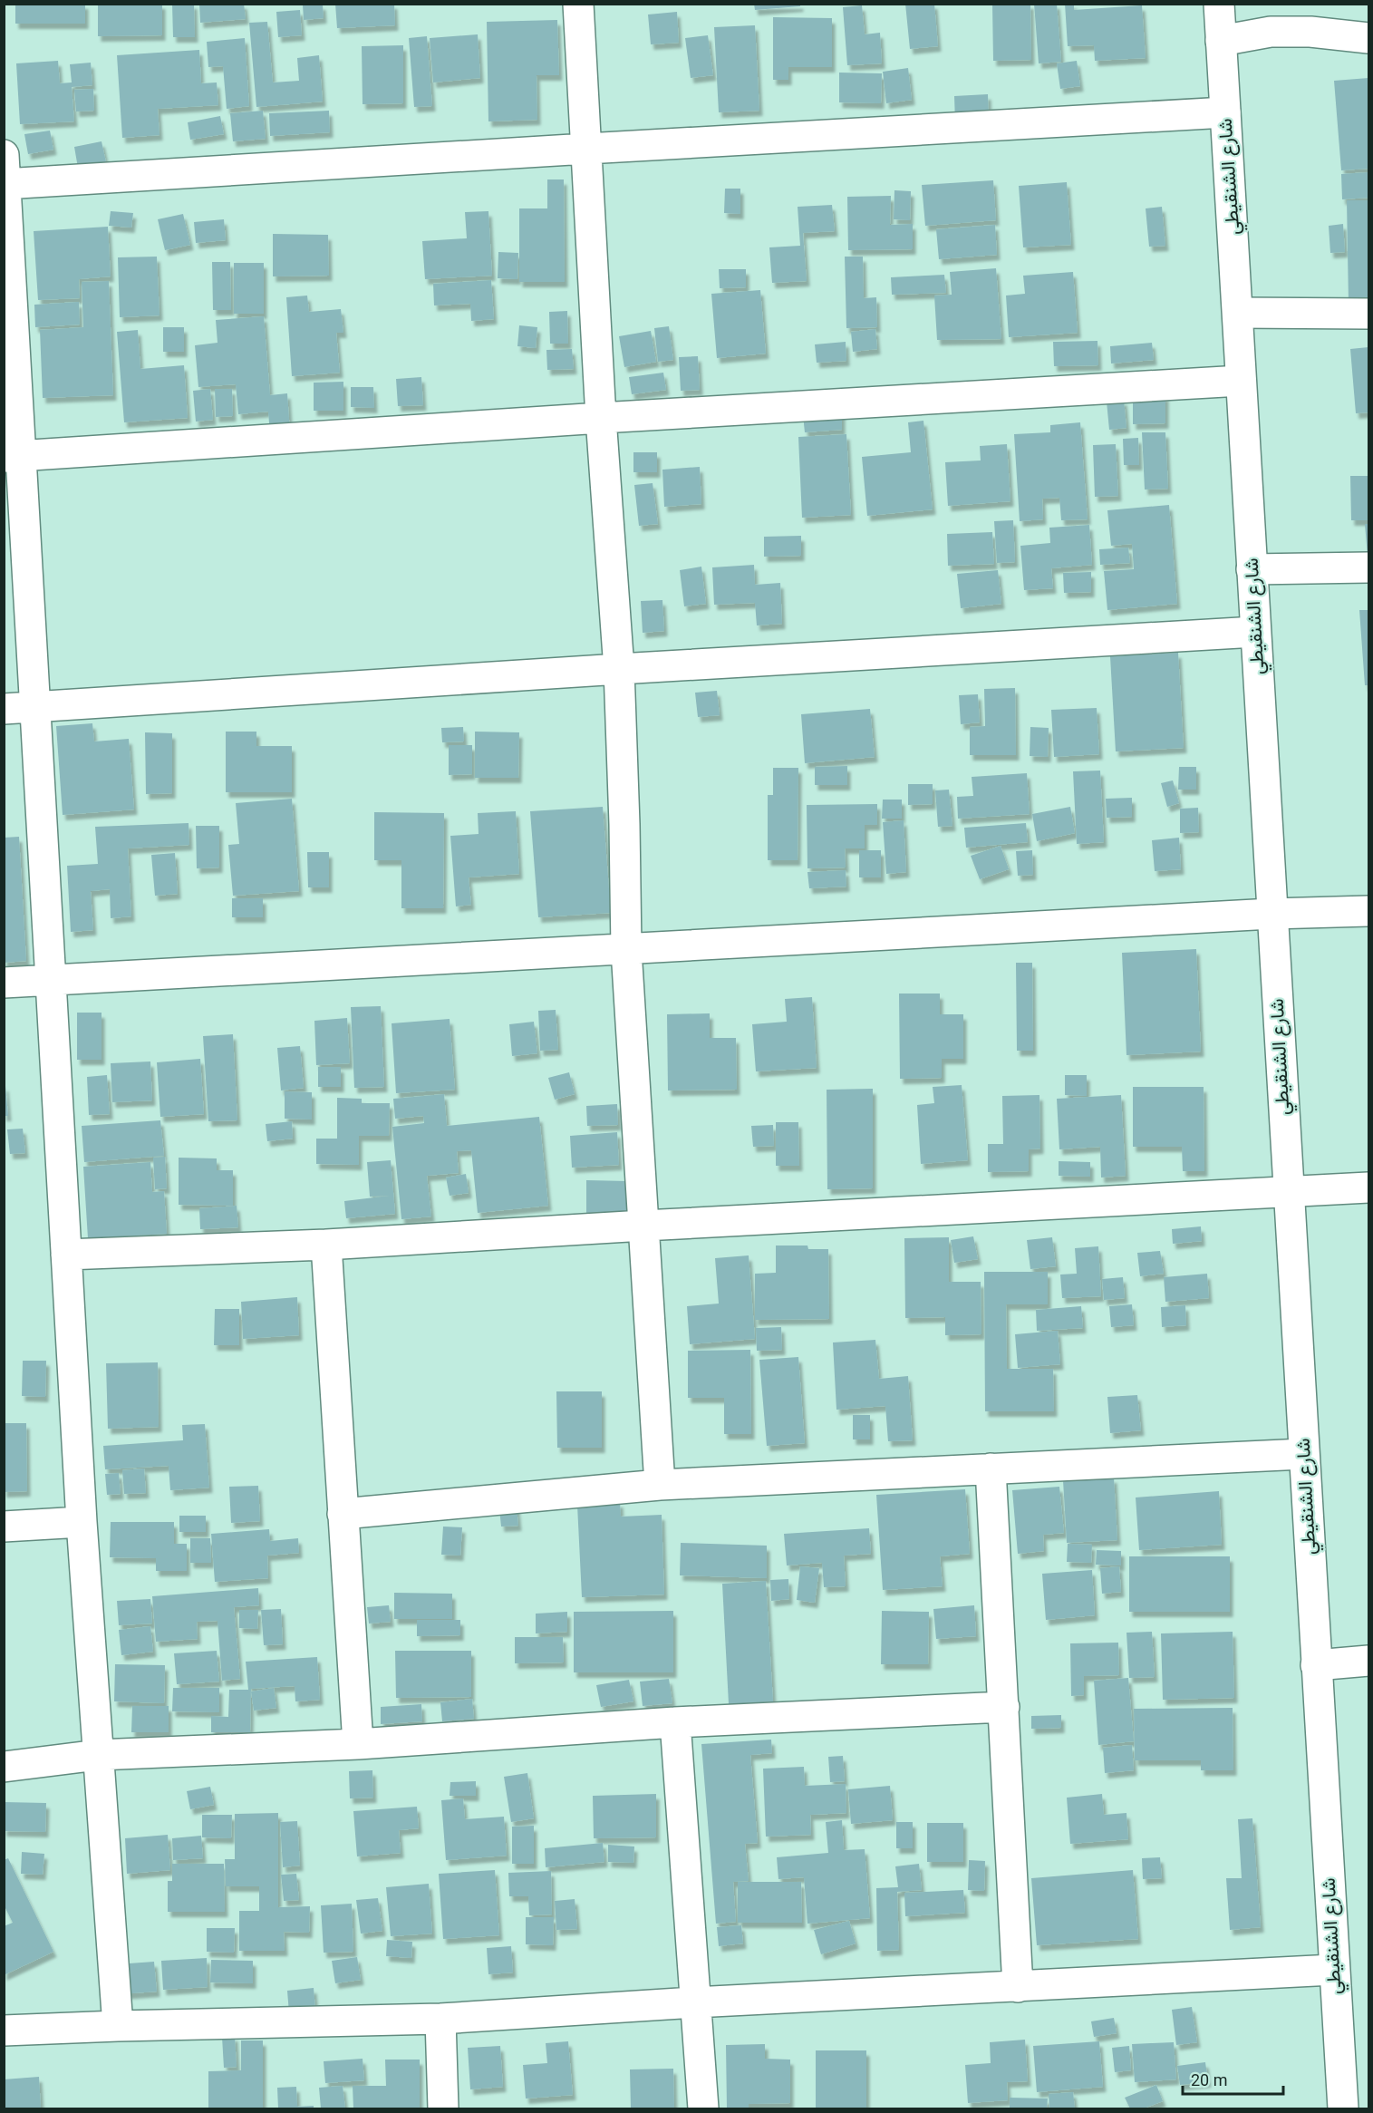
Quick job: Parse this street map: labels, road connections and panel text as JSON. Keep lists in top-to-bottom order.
{
  "streets": {
    "street": ["شارع الشنقيطي"]
  },
  "scale_bar": "20 m"
}
